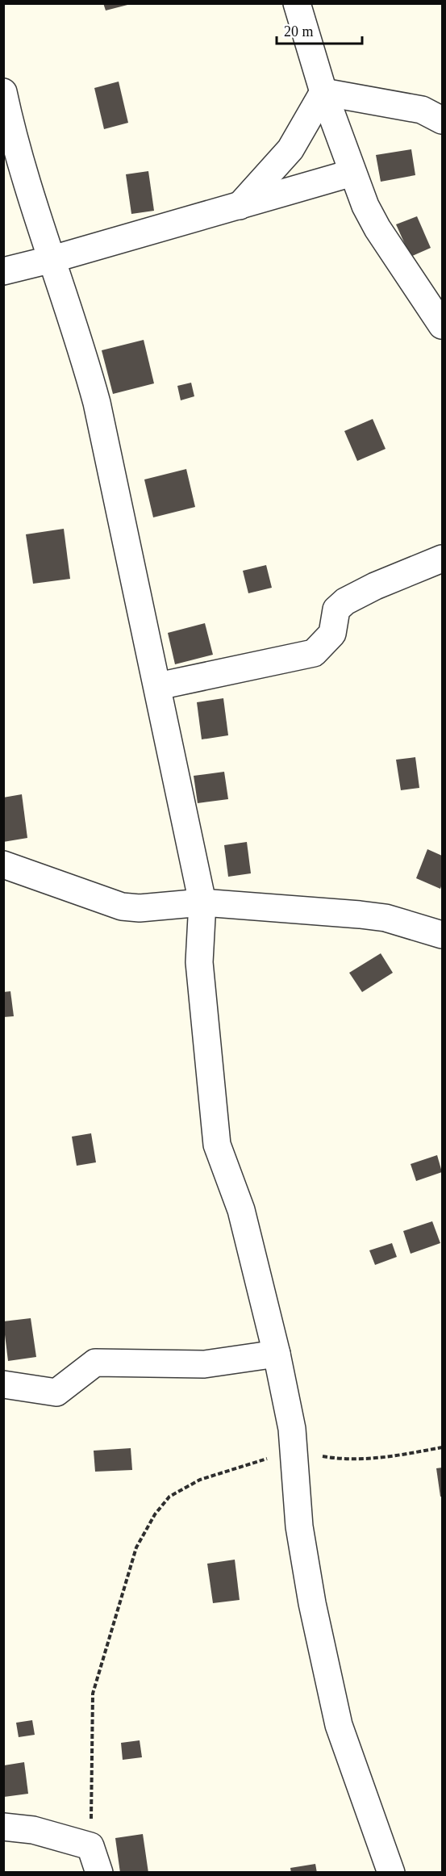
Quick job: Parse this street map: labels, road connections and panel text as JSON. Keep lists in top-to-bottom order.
{
  "scale_bar": "20 m"
}
